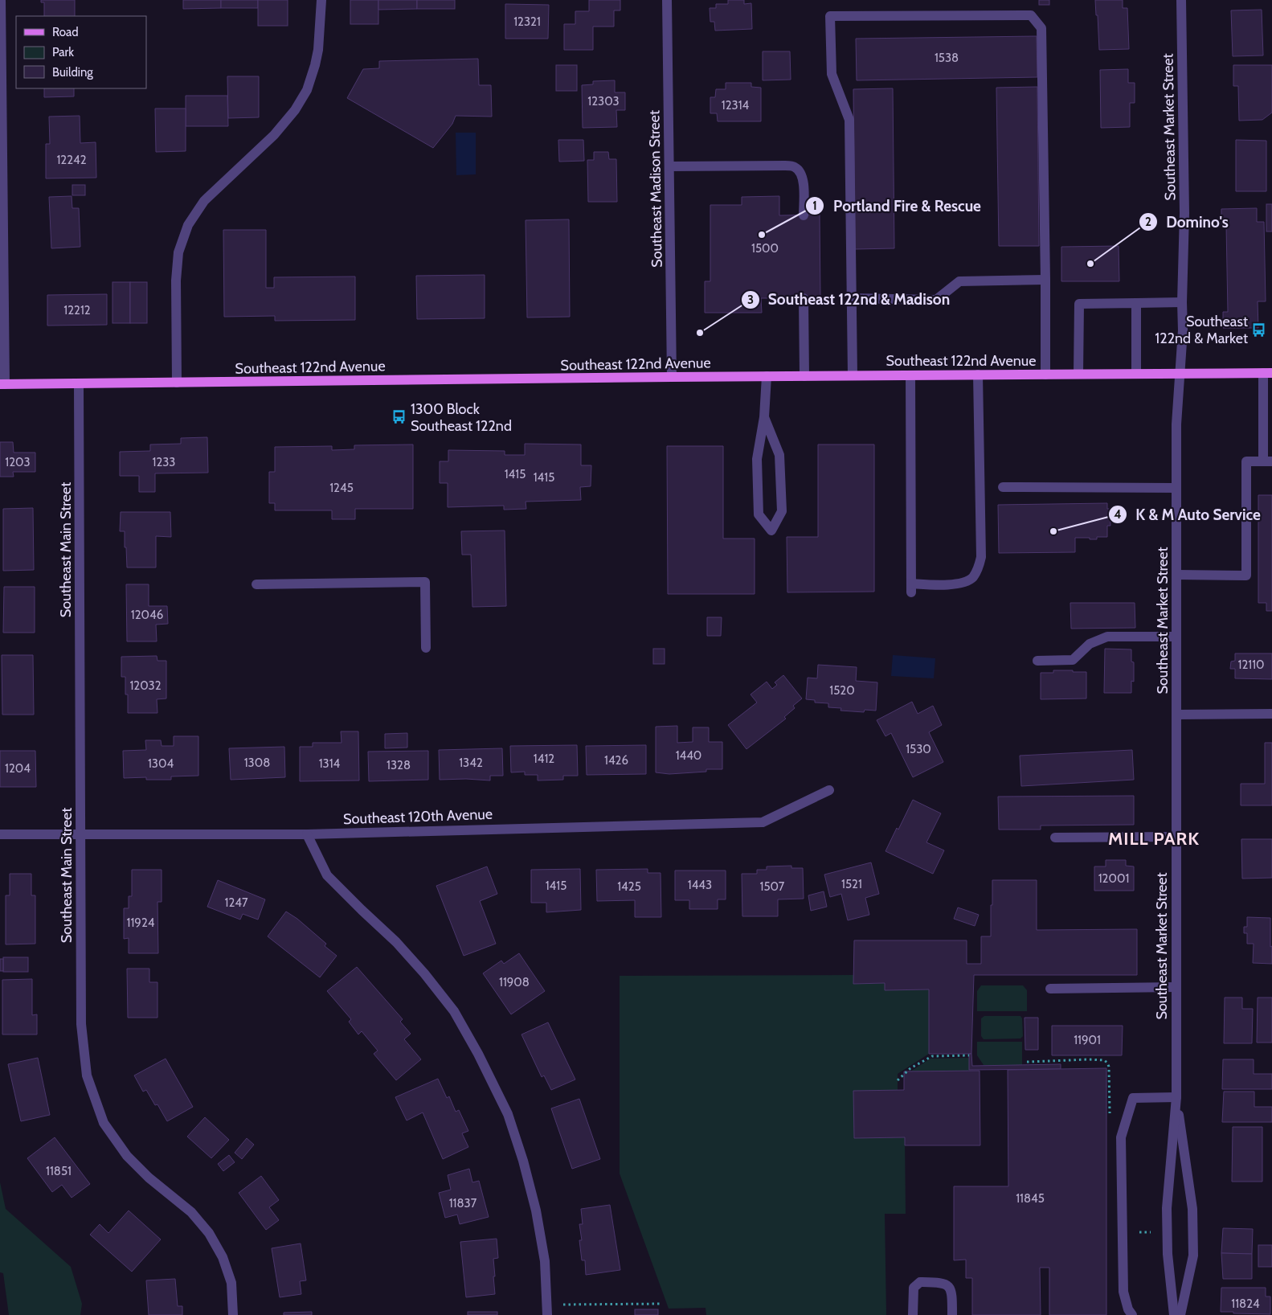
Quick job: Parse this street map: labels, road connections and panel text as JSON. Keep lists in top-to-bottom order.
{
  "streets": {
    "main road": ["Southeast 122nd Avenue"],
    "street": [
      "Southeast Market Street",
      "Southeast Madison Street",
      "Southeast Main Street",
      "Southeast 120th Avenue"
    ]
  },
  "crossings": [
    ["Southeast Market Street", "Southeast 122nd Avenue"],
    ["Southeast Madison Street", "Southeast 122nd Avenue"],
    ["Southeast 122nd Avenue", "Southeast Main Street"],
    ["Southeast Main Street", "Southeast 120th Avenue"]
  ],
  "districts": ["MILL PARK"],
  "places": {
    "other": [
      "Portland Fire & Rescue",
      "Domino's",
      "Southeast 122nd & Madison",
      "K & M Auto Service"
    ],
    "bus stop": ["Southeast 122nd & Market", "1300 Block Southeast 122nd"]
  },
  "house_numbers": [
    "12321",
    "1538",
    "12303",
    "12314",
    "12242",
    "1500",
    "12212",
    "1203",
    "1233",
    "1415",
    "1415",
    "1245",
    "12046",
    "12110",
    "12032",
    "1520",
    "1530",
    "1440",
    "1412",
    "1426",
    "1308",
    "1342",
    "1304",
    "1314",
    "1328",
    "1204",
    "12001",
    "1521",
    "1443",
    "1415",
    "1425",
    "1507",
    "1247",
    "11924",
    "11908",
    "11901",
    "11851",
    "11845",
    "11837",
    "11824"
  ],
  "legend": ["Road", "Park", "Building"]
}
